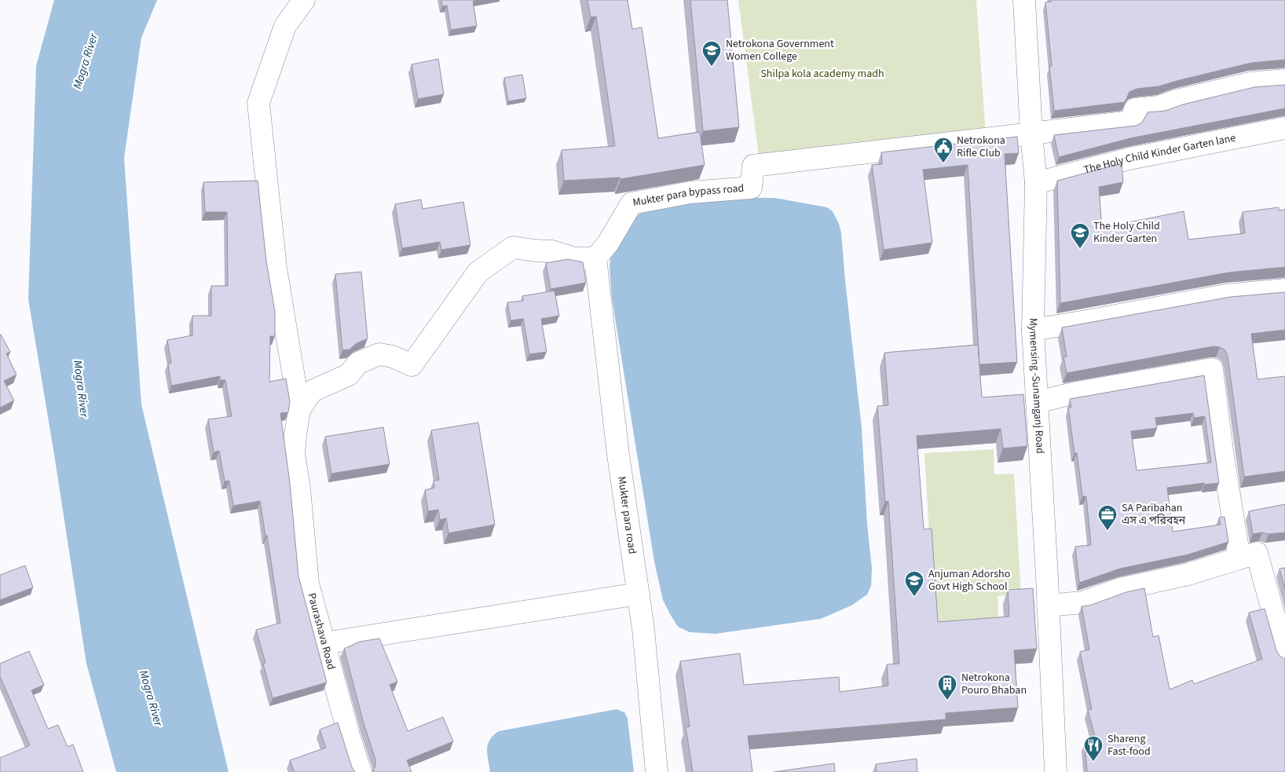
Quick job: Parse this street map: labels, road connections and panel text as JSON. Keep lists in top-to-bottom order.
{
  "streets": {
    "street": [
      "The Holy Child Kinder Garten lane",
      "Mukter para bypass road",
      "Mymensing -Sunamganj Road",
      "Mukter para road",
      "Paurashava Road"
    ]
  },
  "crossings": [
    ["The Holy Child Kinder Garten lane", "Mymensing -Sunamganj Road"],
    ["Mukter para bypass road", "Mymensing -Sunamganj Road"],
    ["Mukter para bypass road", "Mukter para road"]
  ],
  "water": ["Mogra River"],
  "parks": ["Shilpa kola academy madh"],
  "places": {
    "school or university": ["Netrokona Government Women College", "The Holy Child Kinder Garten", "Anjuman Adorsho Govt High School"],
    "public building": ["Netrokona Rifle Club"],
    "office": ["SA Paribahan এস এ পরিবহন"],
    "building": ["Netrokona Pouro Bhaban"],
    "restaurant": ["Shareng Fast-food"]
  }
}
